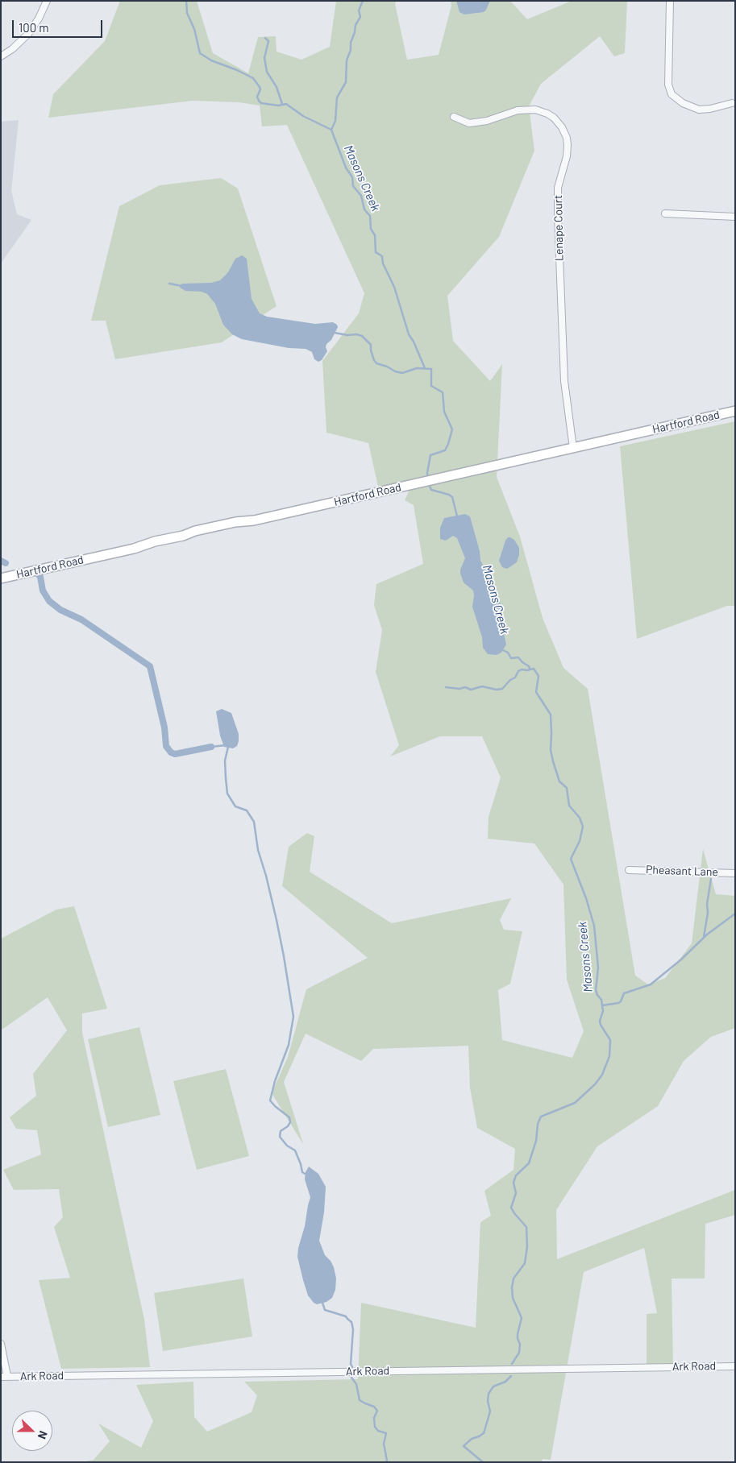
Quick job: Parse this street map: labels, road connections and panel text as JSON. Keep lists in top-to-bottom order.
{
  "streets": {
    "street": [
      "Lenape Court",
      "Hartford Road",
      "Pheasant Lane",
      "Ark Road"
    ]
  },
  "crossings": [
    ["Lenape Court", "Hartford Road"]
  ],
  "water": ["Masons Creek"],
  "scale_bar": "100 m",
  "north": "right"
}
